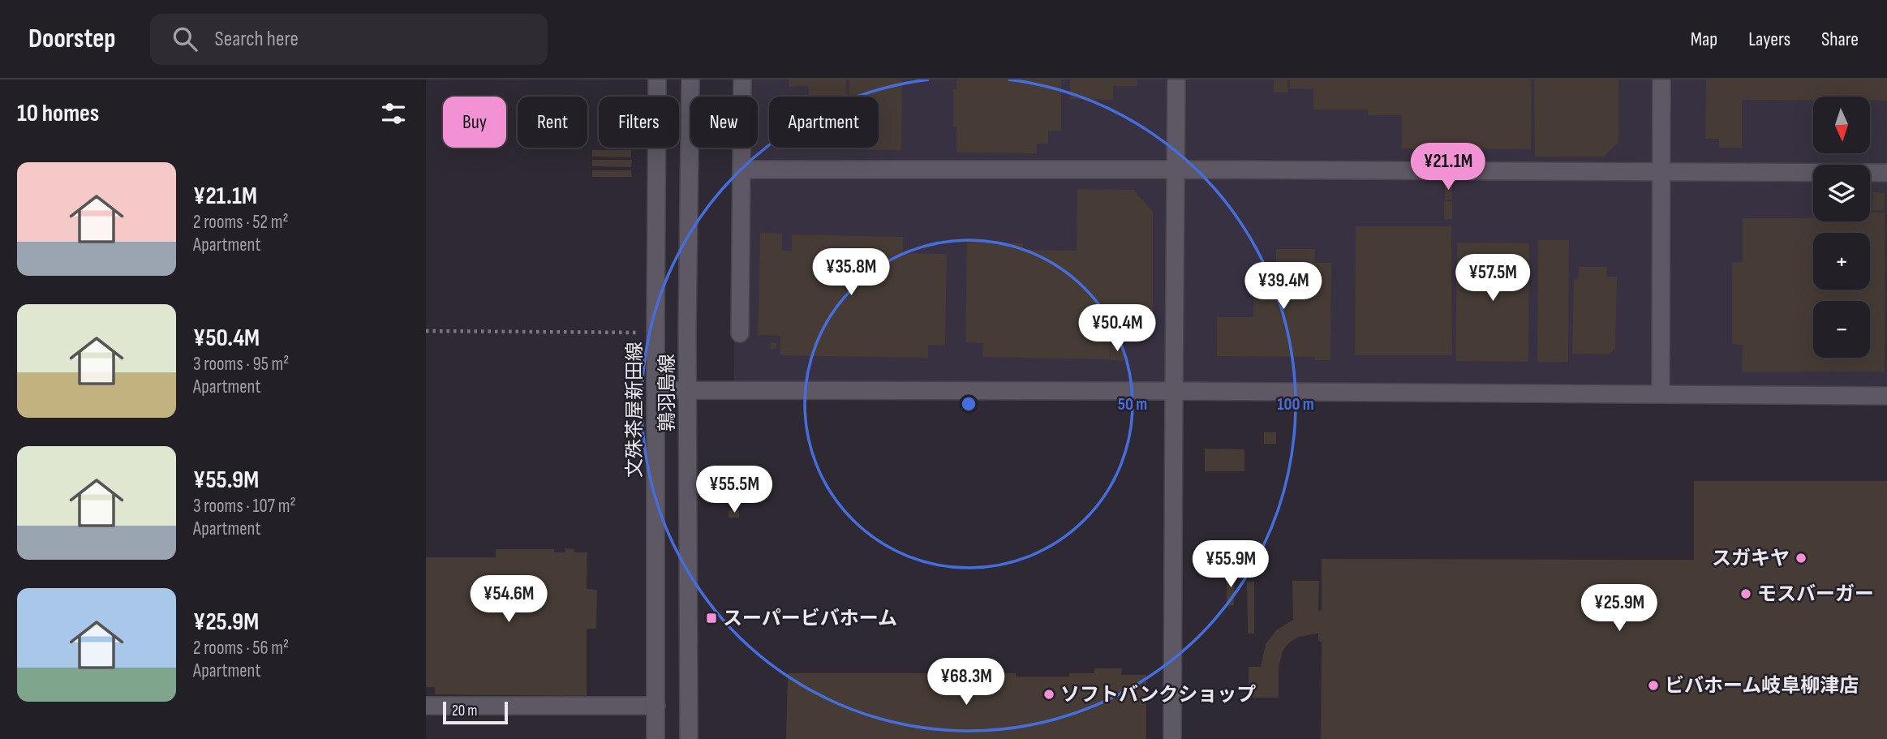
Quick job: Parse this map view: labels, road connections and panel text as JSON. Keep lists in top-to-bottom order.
{
  "streets": {
    "street": ["鶉羽島線", "文殊茶屋新田線"]
  },
  "places": {
    "other": [
      "スガキヤ",
      "モスバーガー",
      "ビバホーム岐阜柳津店",
      "ソフトバンクショップ"
    ],
    "transit": ["スーパービバホーム"]
  },
  "scale_bar": "20 m",
  "north": "bottom",
  "page": {
    "header": "Doorstep",
    "search": "Search here",
    "nav": ["Map", "Layers", "Share"],
    "heading": "10 homes",
    "map_buttons": ["+", "−"],
    "chip": [
      "Buy",
      "Rent",
      "Filters",
      "New",
      "Apartment"
    ],
    "price": [
      "¥21.1M",
      "¥35.8M",
      "¥57.5M",
      "¥39.4M",
      "¥50.4M",
      "¥55.5M",
      "¥55.9M",
      "¥54.6M",
      "¥25.9M",
      "¥68.3M"
    ],
    "list": [
      {
        "name": "¥21.1M",
        "note": "2 rooms · 52 m² · Apartment"
      },
      {
        "name": "¥50.4M",
        "note": "3 rooms · 95 m² · Apartment"
      },
      {
        "name": "¥55.9M",
        "note": "3 rooms · 107 m² · Apartment"
      },
      {
        "name": "¥25.9M",
        "note": "2 rooms · 56 m² · Apartment"
      }
    ],
    "scale": "20 m"
  },
  "rings": ["50 m", "100 m"]
}
